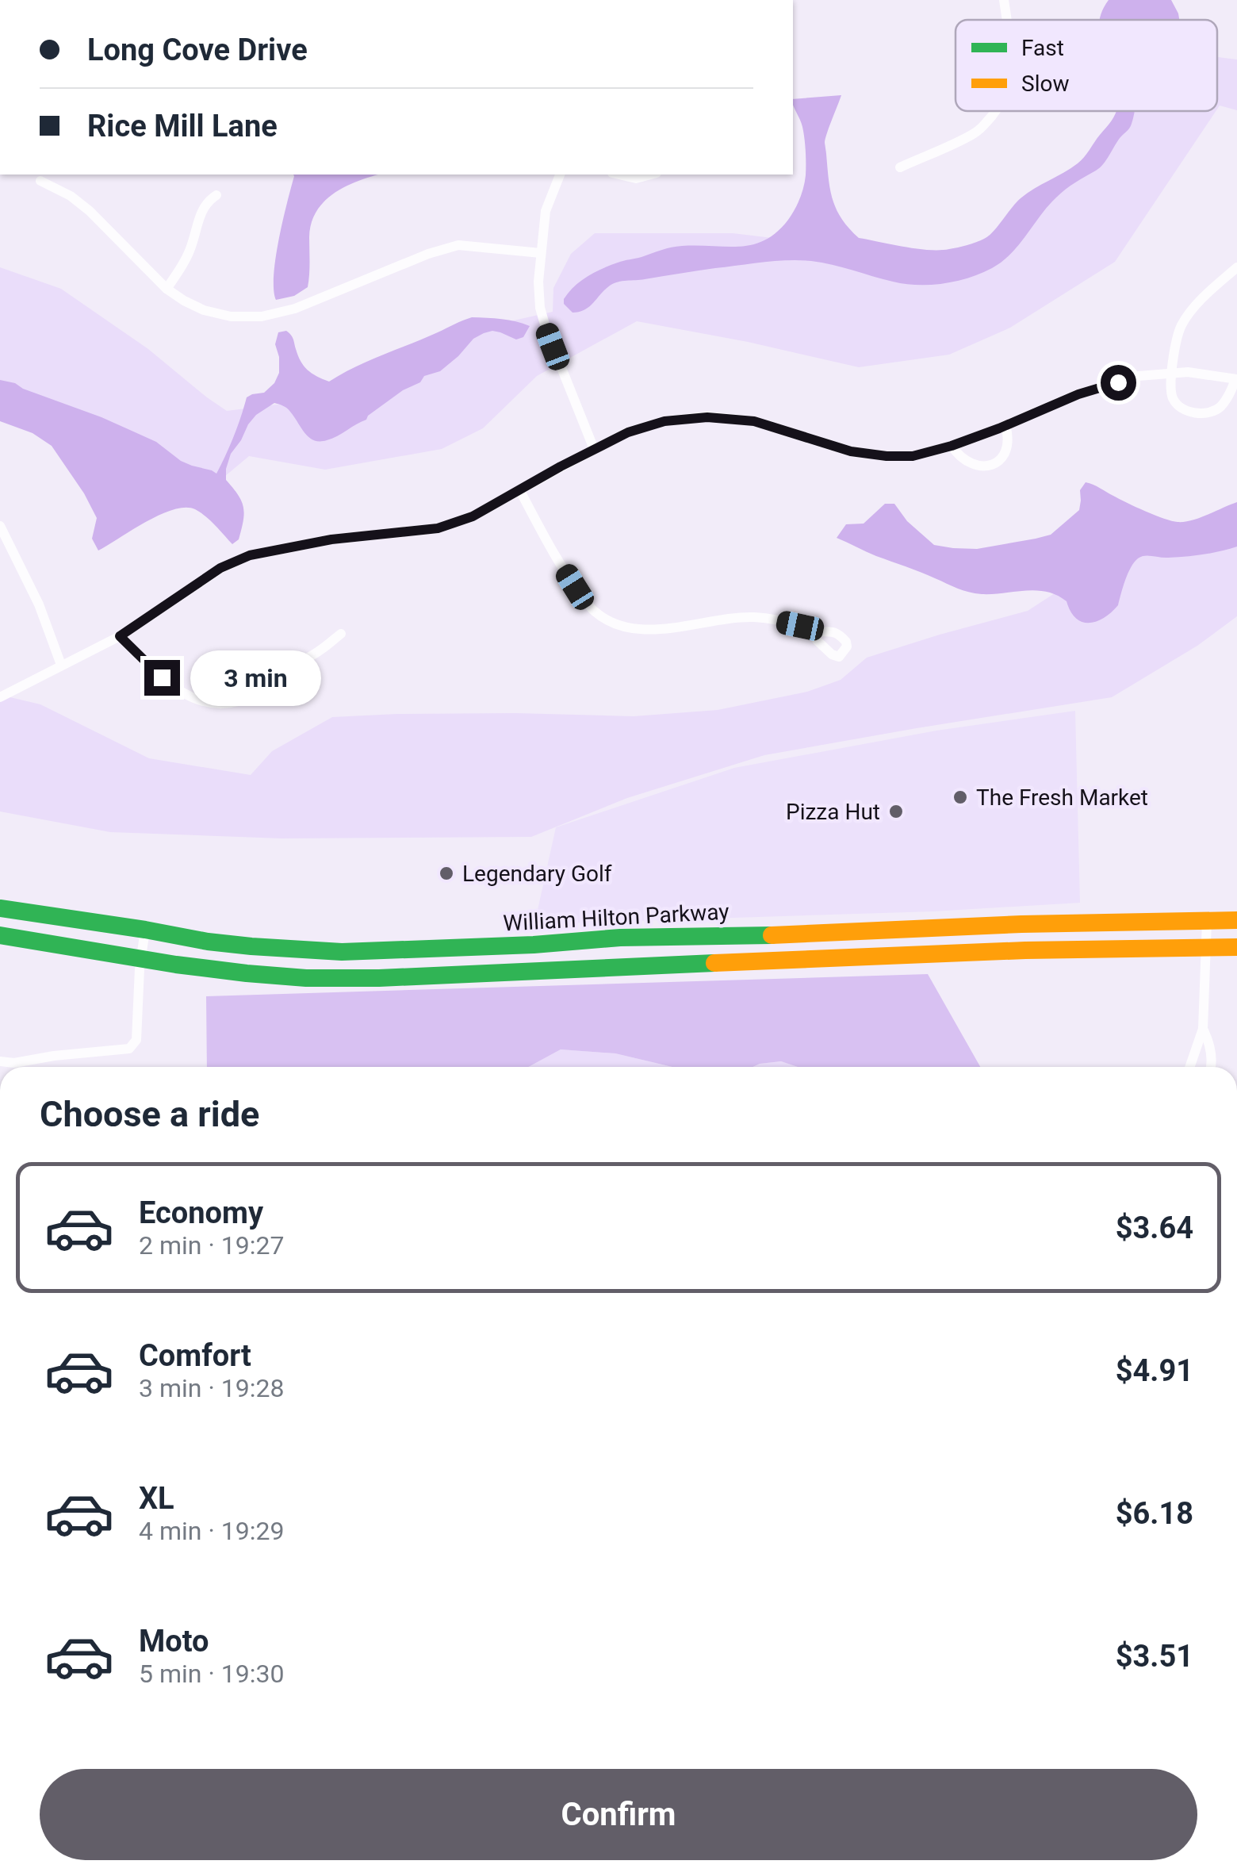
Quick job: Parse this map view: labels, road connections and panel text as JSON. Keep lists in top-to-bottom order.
{
  "streets": {
    "highway": ["William Hilton Parkway"]
  },
  "places": ["The Fresh Market", "Pizza Hut", "Legendary Golf"],
  "legend": ["Fast", "Slow"],
  "page": {
    "banner": ["Long Cove Drive", "Rice Mill Lane"],
    "bubble": "3 min",
    "heading": "Choose a ride",
    "list": [
      {
        "name": "Economy",
        "note": "2 min · 19:27",
        "value": "$3.64"
      },
      {
        "name": "Comfort",
        "note": "3 min · 19:28",
        "value": "$4.91"
      },
      {
        "name": "XL",
        "note": "4 min · 19:29",
        "value": "$6.18"
      },
      {
        "name": "Moto",
        "note": "5 min · 19:30",
        "value": "$3.51"
      }
    ],
    "buttons": "Confirm"
  }
}
